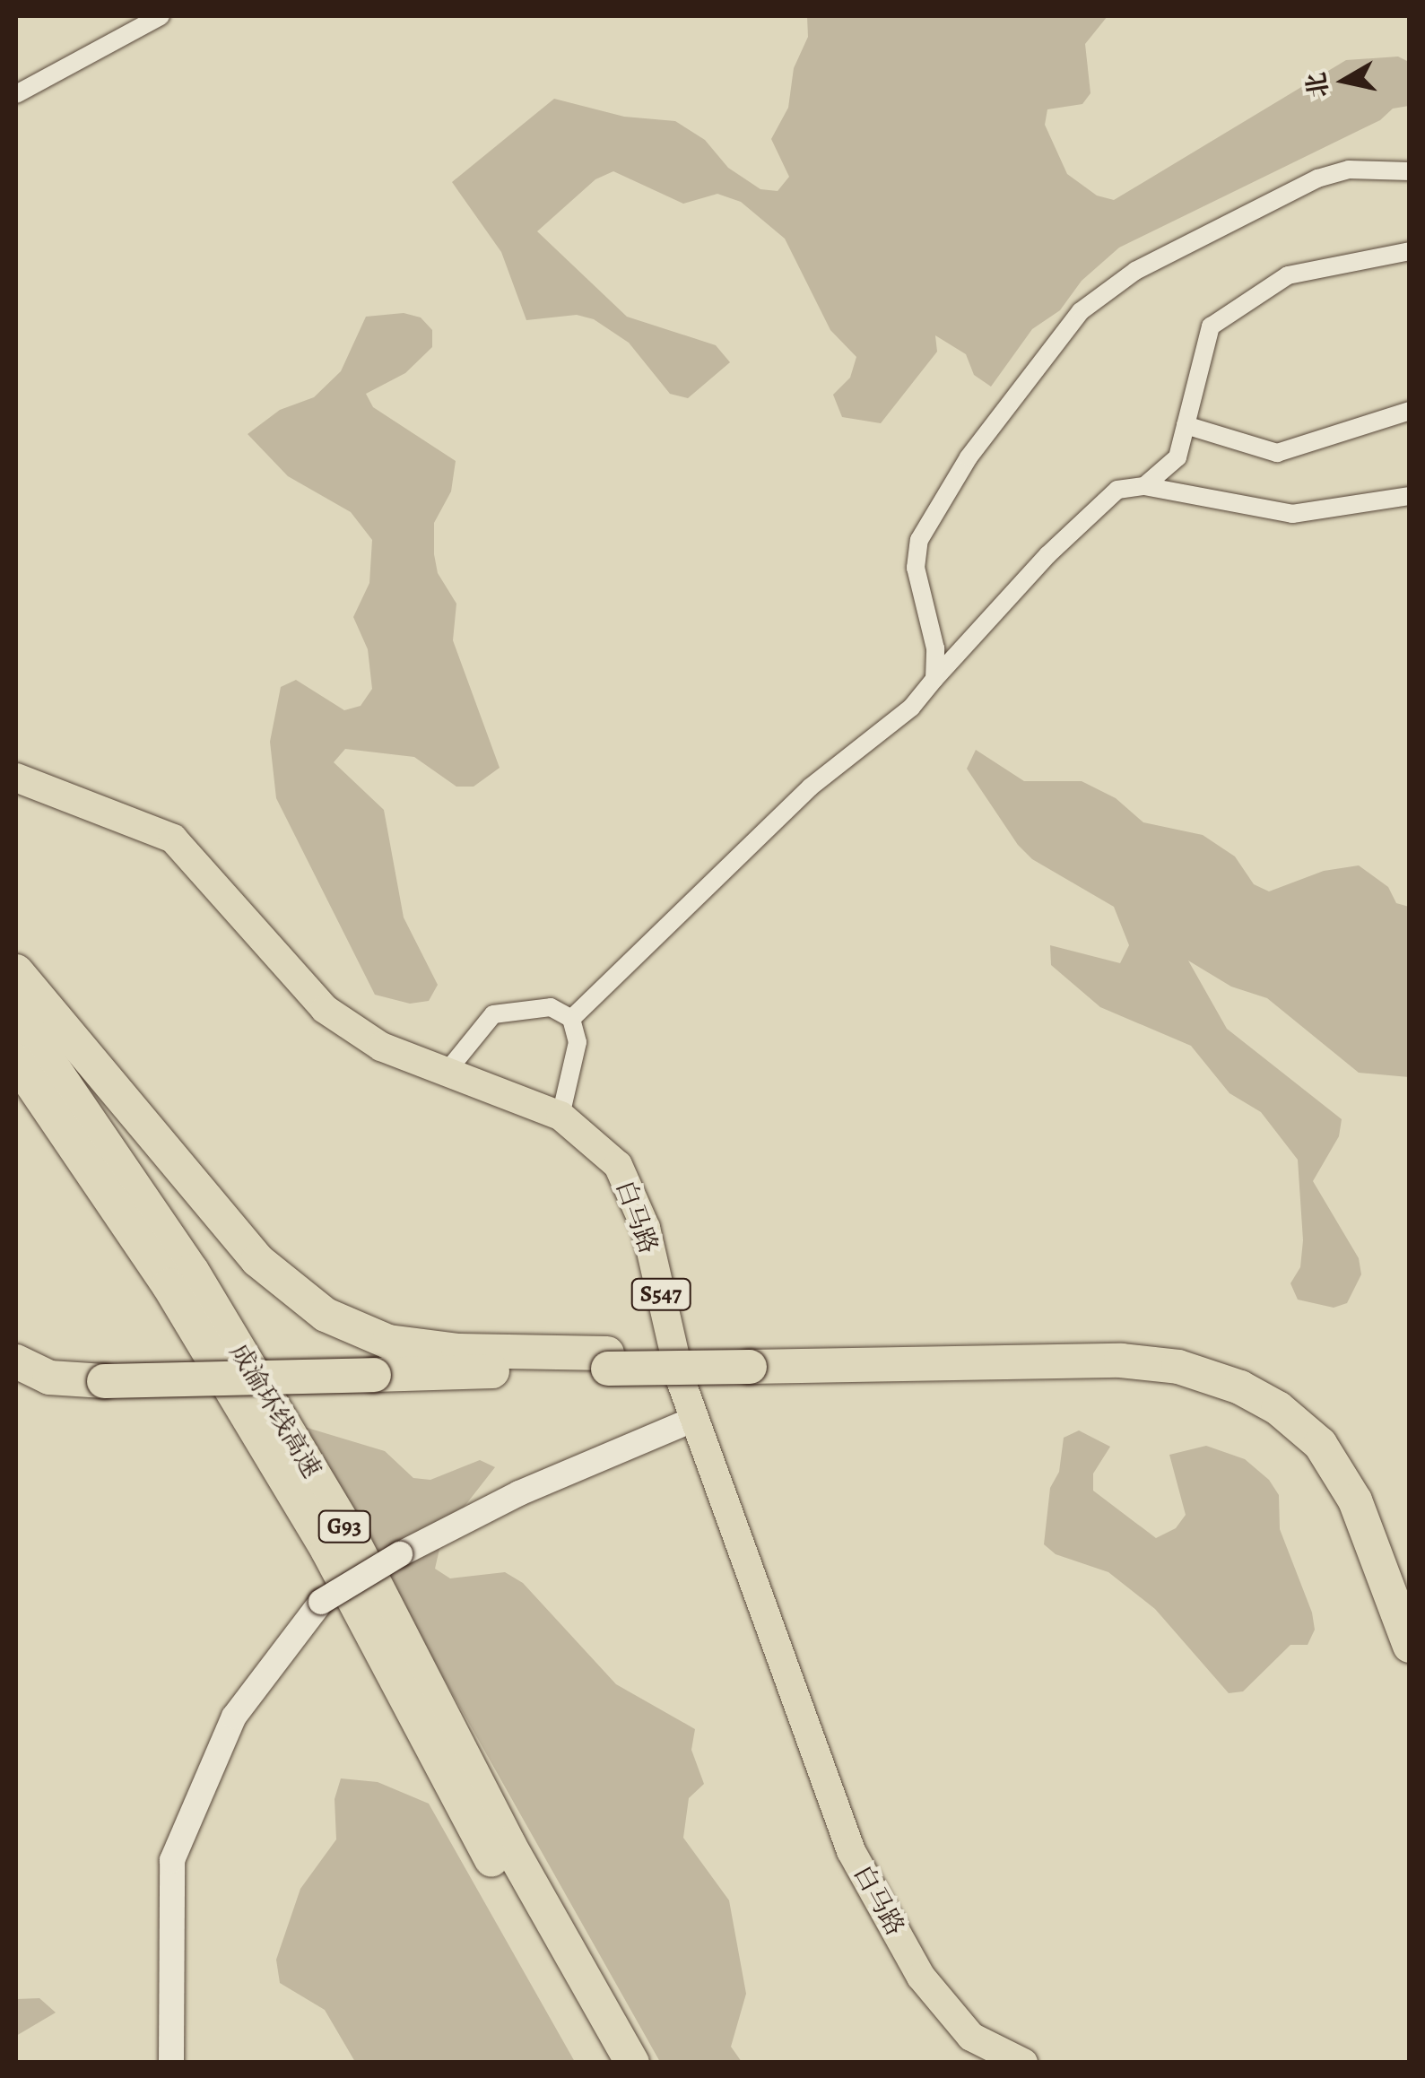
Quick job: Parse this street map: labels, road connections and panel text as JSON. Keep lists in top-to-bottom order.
{
  "streets": {
    "highway": ["成渝环线高速", "G93"],
    "main road": ["白马路", "S547"]
  },
  "north": "left"
}
